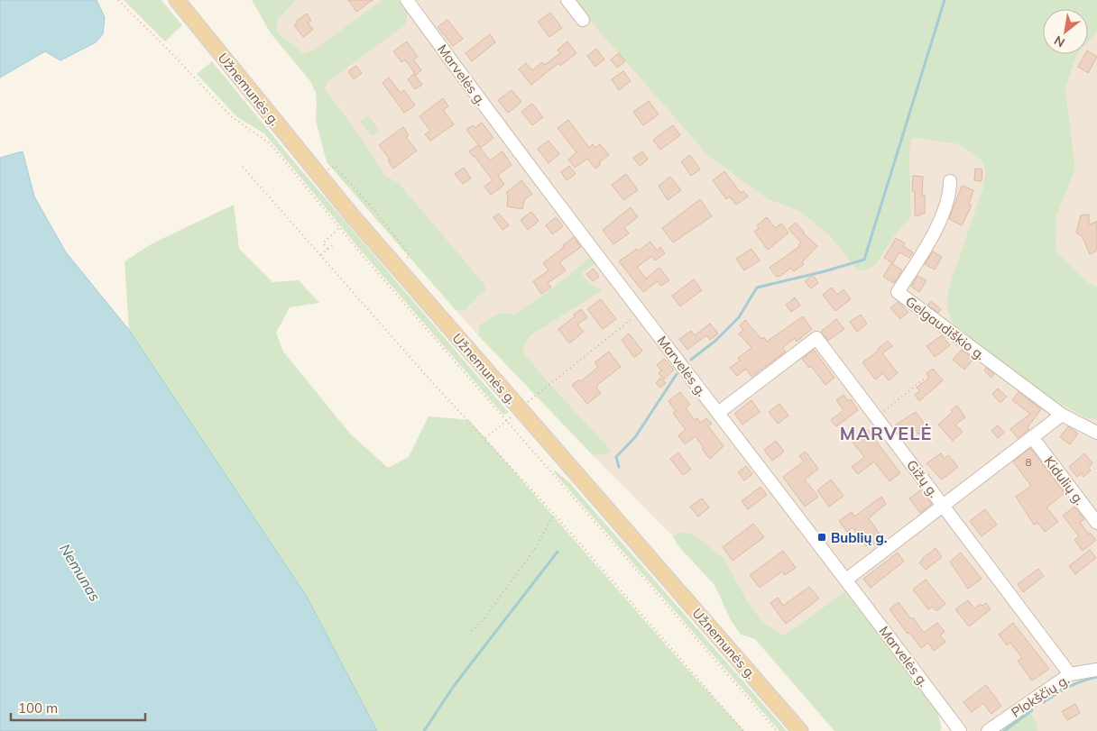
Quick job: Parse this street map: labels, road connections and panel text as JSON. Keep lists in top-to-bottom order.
{
  "streets": {
    "main road": ["Užnemunės g."],
    "street": [
      "Marvelės g.",
      "Gelgaudiškio g.",
      "Gižų g.",
      "Kidulių g.",
      "Plokščių g."
    ]
  },
  "crossings": [
    ["Marvelės g.", "Gižų g."],
    ["Gižų g.", "Plokščių g."]
  ],
  "districts": ["MARVELĖ"],
  "water": ["Nemunas"],
  "places": {
    "transit": ["Bublių g."]
  },
  "house_numbers": ["8"],
  "scale_bar": "100 m",
  "north": "bottom left"
}
